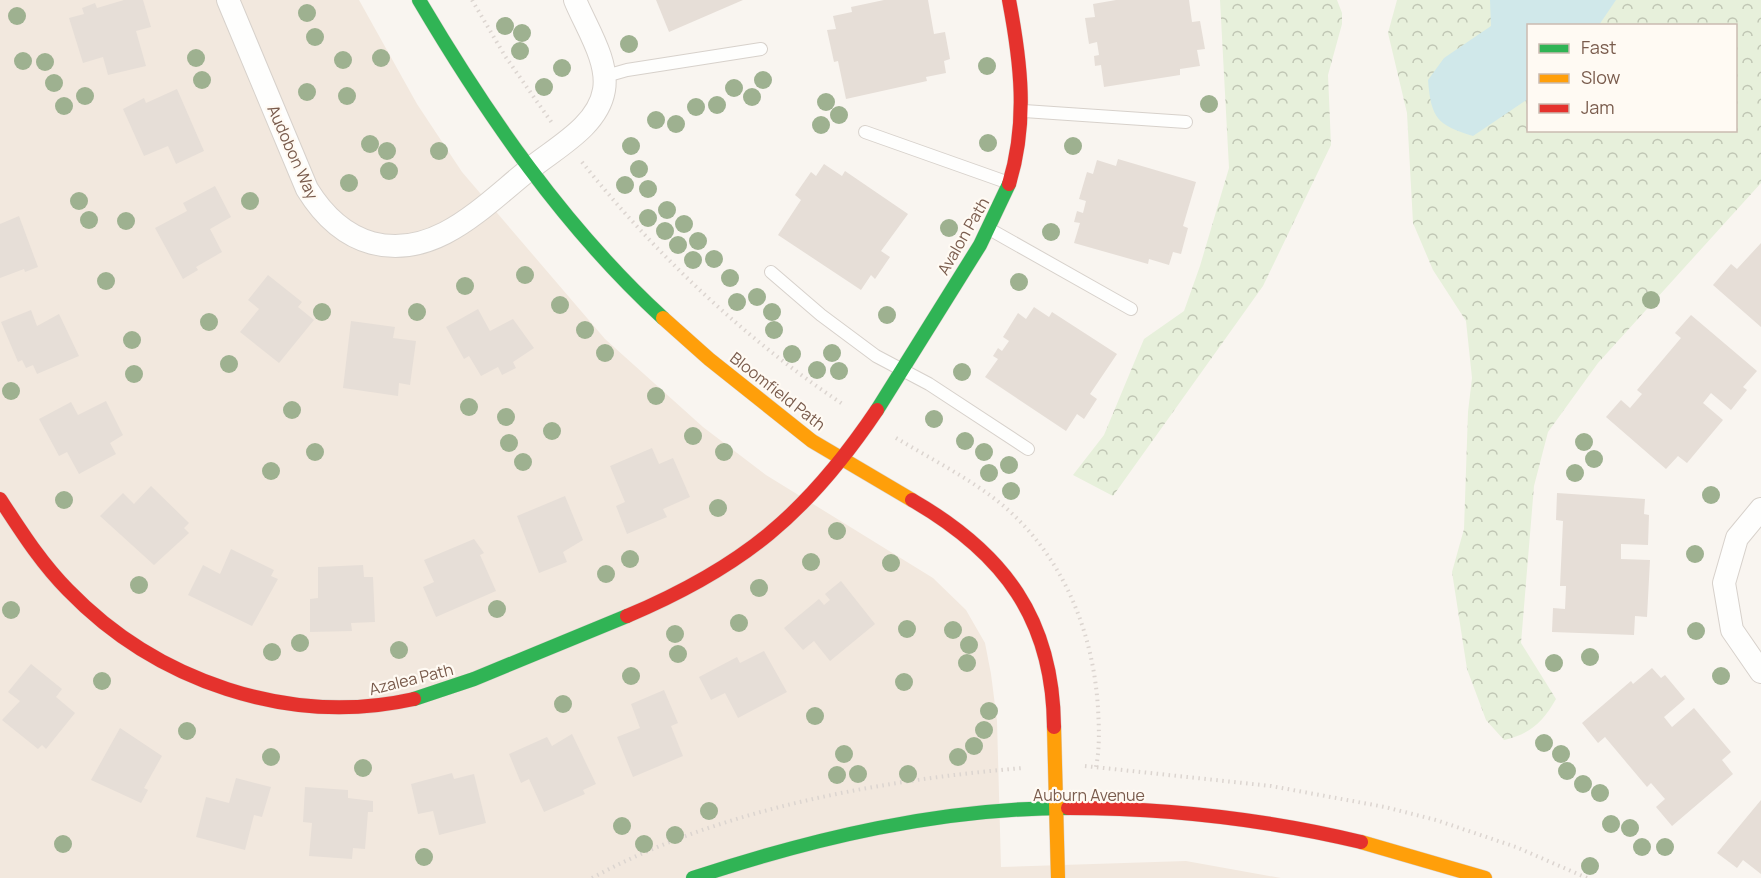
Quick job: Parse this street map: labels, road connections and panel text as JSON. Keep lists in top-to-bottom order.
{
  "streets": {
    "street": [
      "Audobon Way",
      "Avalon Path",
      "Bloomfield Path",
      "Azalea Path",
      "Auburn Avenue"
    ]
  },
  "crossings": [
    ["Audobon Way", "Bloomfield Path"],
    ["Avalon Path", "Bloomfield Path"],
    ["Avalon Path", "Azalea Path"],
    ["Bloomfield Path", "Azalea Path"],
    ["Bloomfield Path", "Auburn Avenue"]
  ],
  "legend": ["Fast", "Slow", "Jam"]
}
